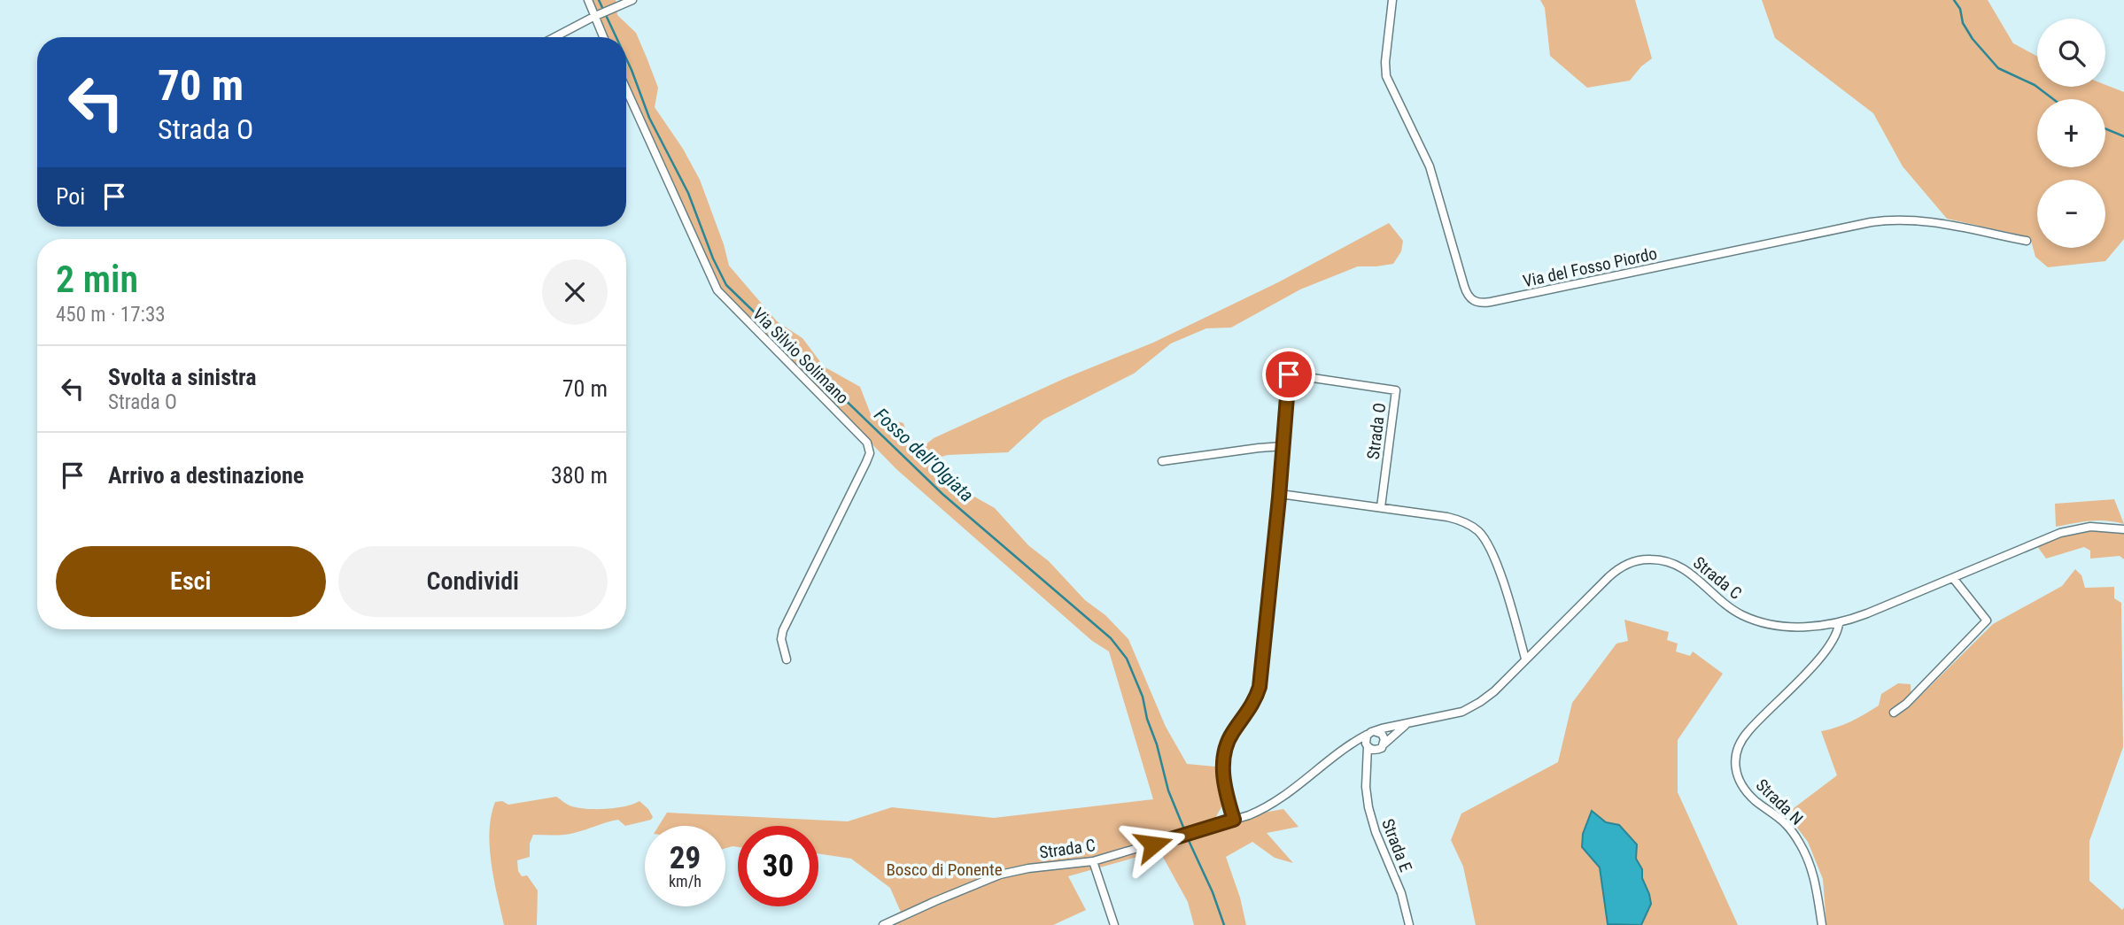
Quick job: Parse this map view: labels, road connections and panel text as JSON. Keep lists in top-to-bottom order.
{
  "streets": {
    "street": [
      "Via del Fosso Piordo",
      "Via Silvio Solimano",
      "Strada O",
      "Strada C",
      "Strada N",
      "Strada E"
    ]
  },
  "crossings": [
    ["Strada O", "Strada C"],
    ["Strada C", "Strada N"],
    ["Strada C", "Strada E"]
  ],
  "water": ["Fosso dell’Olgiata"],
  "parks": ["Bosco di Ponente"],
  "page": {
    "map_buttons": ["+", "−"],
    "turn": ["70 m", "Strada O"],
    "then": "Poi",
    "heading": ["2 min", "450 m · 17:33"],
    "list": [
      {
        "name": "Svolta a sinistra",
        "note": "Strada O",
        "value": "70 m"
      },
      {
        "name": "Arrivo a destinazione",
        "value": "380 m"
      }
    ],
    "buttons": ["Esci", "Condividi"],
    "speed": "29 km/h",
    "limit": "30"
  }
}
